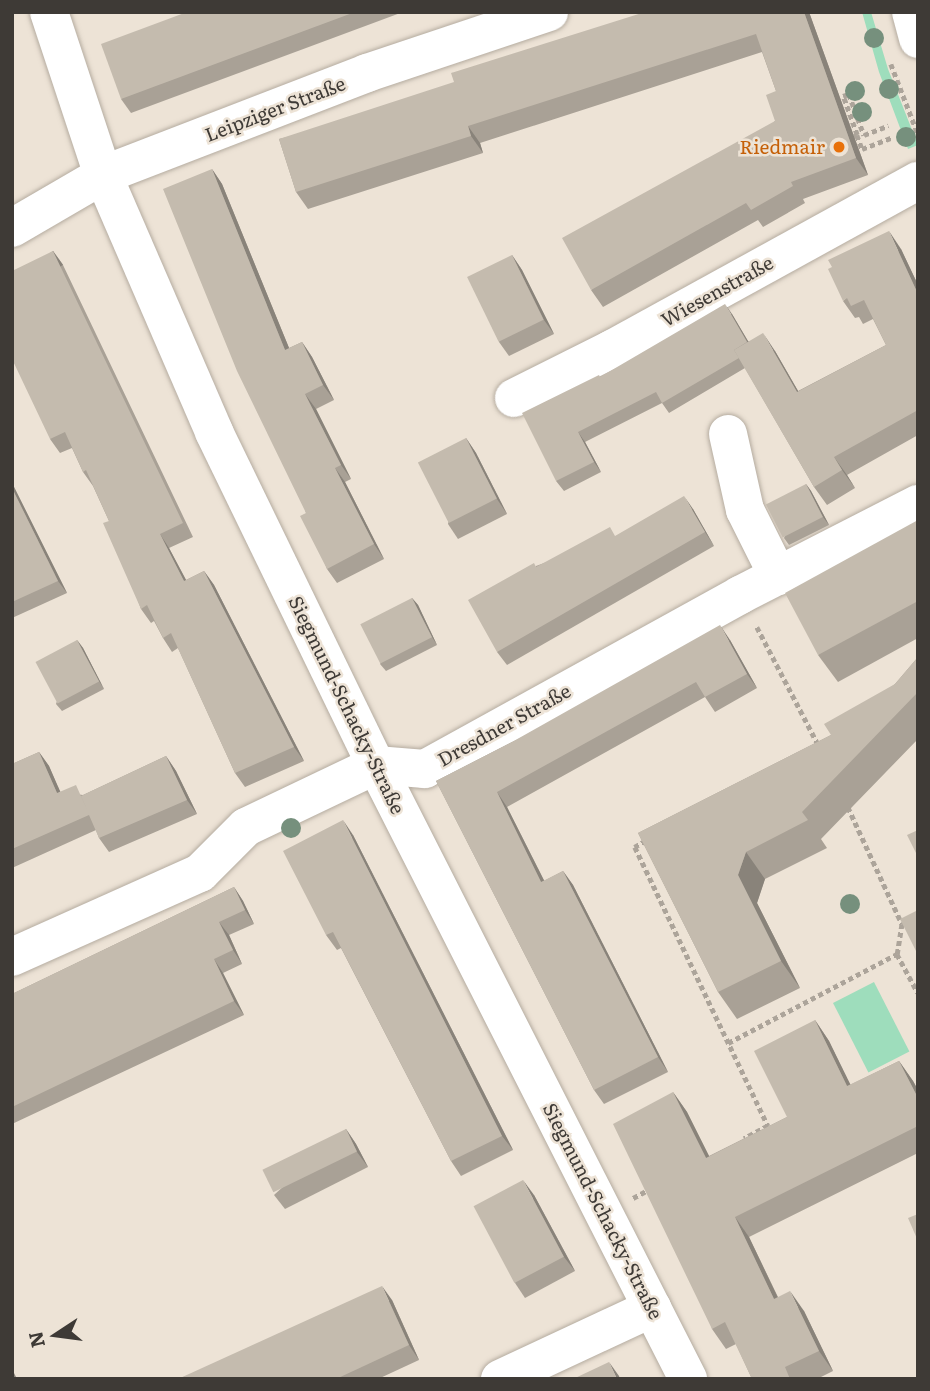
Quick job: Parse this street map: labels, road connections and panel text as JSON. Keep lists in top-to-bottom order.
{
  "streets": {
    "street": [
      "Leipziger Straße",
      "Wiesenstraße",
      "Siegmund-Schacky-Straße",
      "Dresdner Straße"
    ]
  },
  "crossings": [
    ["Leipziger Straße", "Siegmund-Schacky-Straße"],
    ["Siegmund-Schacky-Straße", "Dresdner Straße"]
  ],
  "places": ["Riedmair"],
  "north": "left"
}
